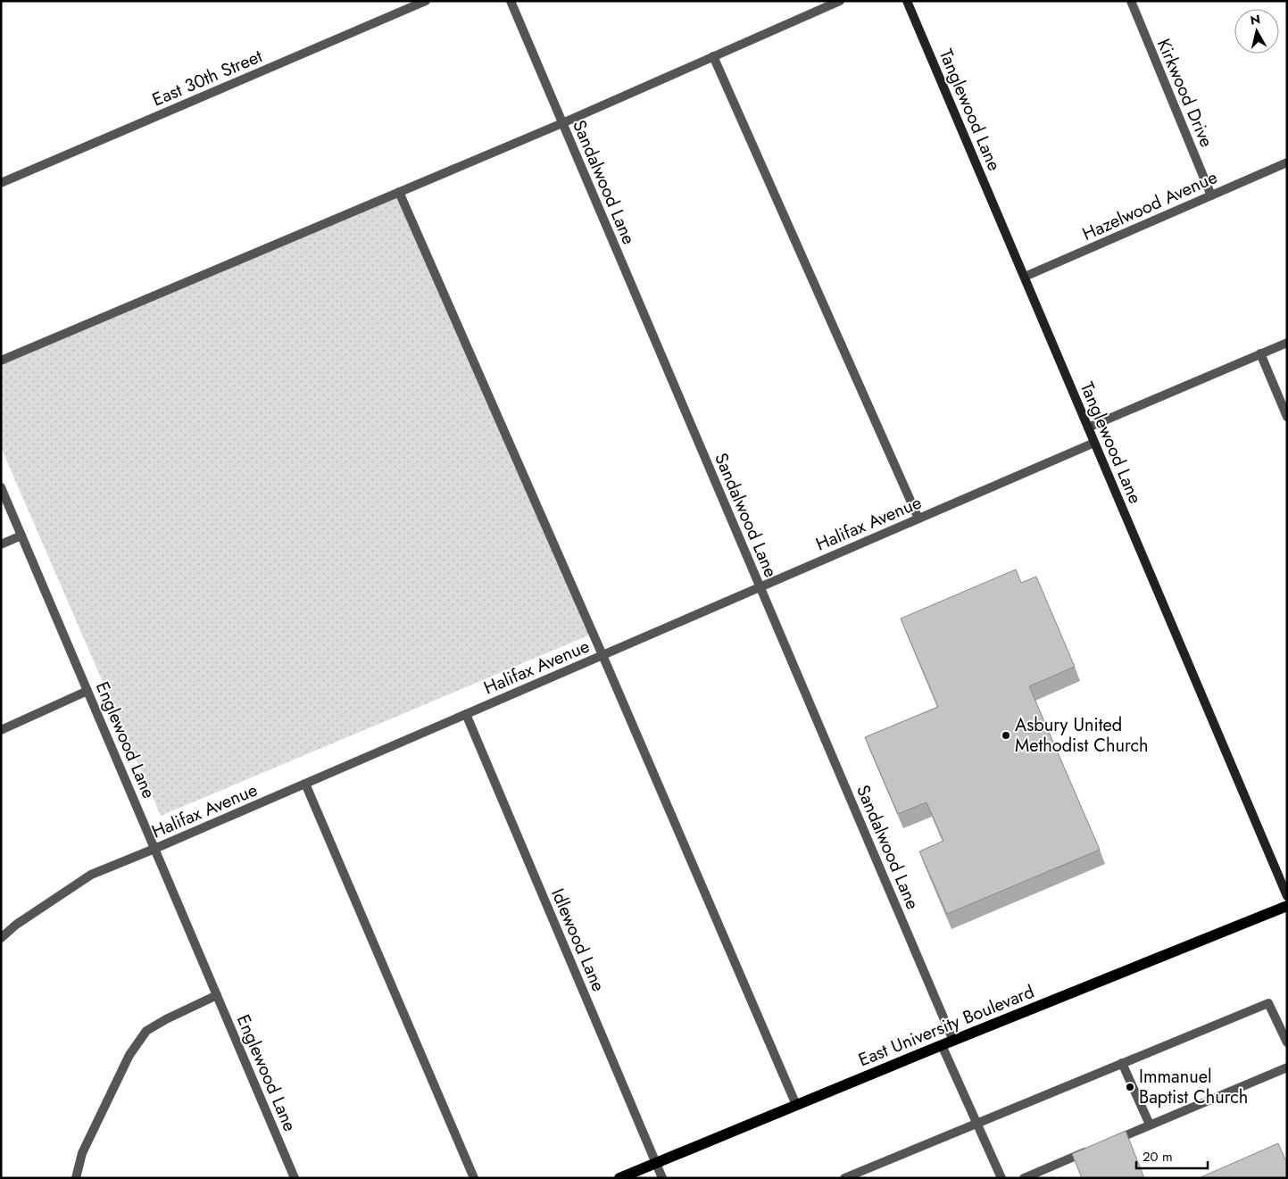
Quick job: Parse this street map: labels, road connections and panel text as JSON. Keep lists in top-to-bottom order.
{
  "streets": {
    "main road": ["Tanglewood Lane", "East University Boulevard"],
    "street": [
      "East 30th Street",
      "Kirkwood Drive",
      "Sandalwood Lane",
      "Hazelwood Avenue",
      "Halifax Avenue",
      "Englewood Lane",
      "Idlewood Lane"
    ]
  },
  "crossings": [
    ["Kirkwood Drive", "Hazelwood Avenue"],
    ["Tanglewood Lane", "Hazelwood Avenue"],
    ["Tanglewood Lane", "Halifax Avenue"],
    ["Sandalwood Lane", "Halifax Avenue"],
    ["Sandalwood Lane", "East University Boulevard"],
    ["Halifax Avenue", "Englewood Lane"],
    ["Halifax Avenue", "Idlewood Lane"],
    ["Idlewood Lane", "East University Boulevard"]
  ],
  "places": ["Asbury United Methodist Church", "Immanuel Baptist Church"],
  "scale_bar": "20 m",
  "north": "top"
}
